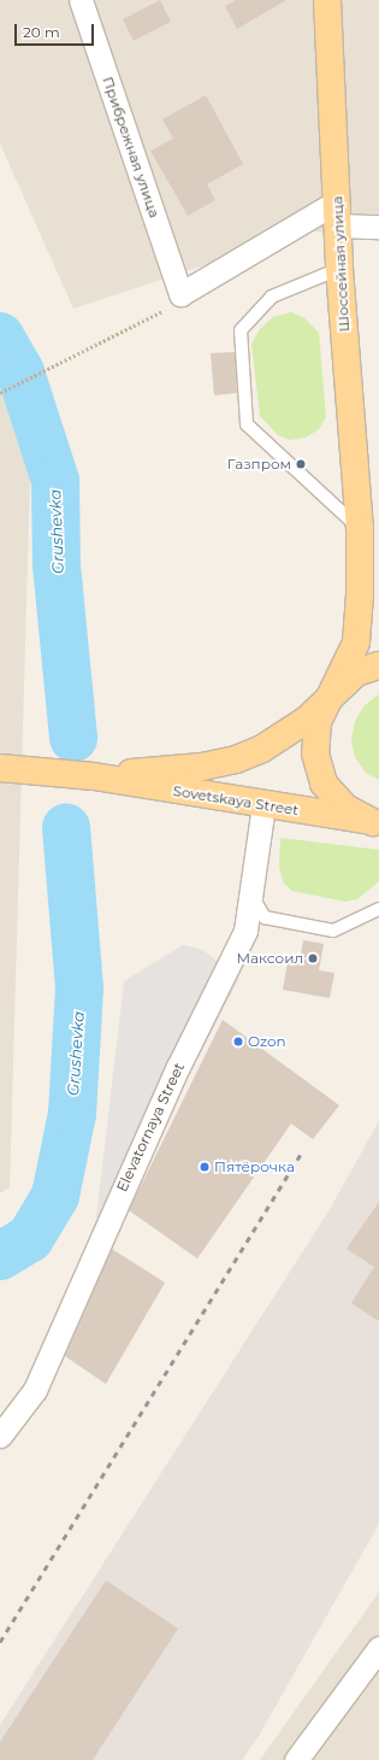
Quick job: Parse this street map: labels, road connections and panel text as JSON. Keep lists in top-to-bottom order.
{
  "streets": {
    "main road": ["Шоссейная улица", "Sovetskaya Street"],
    "street": ["Прибрежная улица", "Elevatornaya Street"]
  },
  "crossings": [
    ["Sovetskaya Street", "Elevatornaya Street"]
  ],
  "water": ["Grushevka"],
  "places": [
    "Газпром",
    "Максоил",
    "Ozon",
    "Пятёрочка"
  ],
  "scale_bar": "20 m"
}
